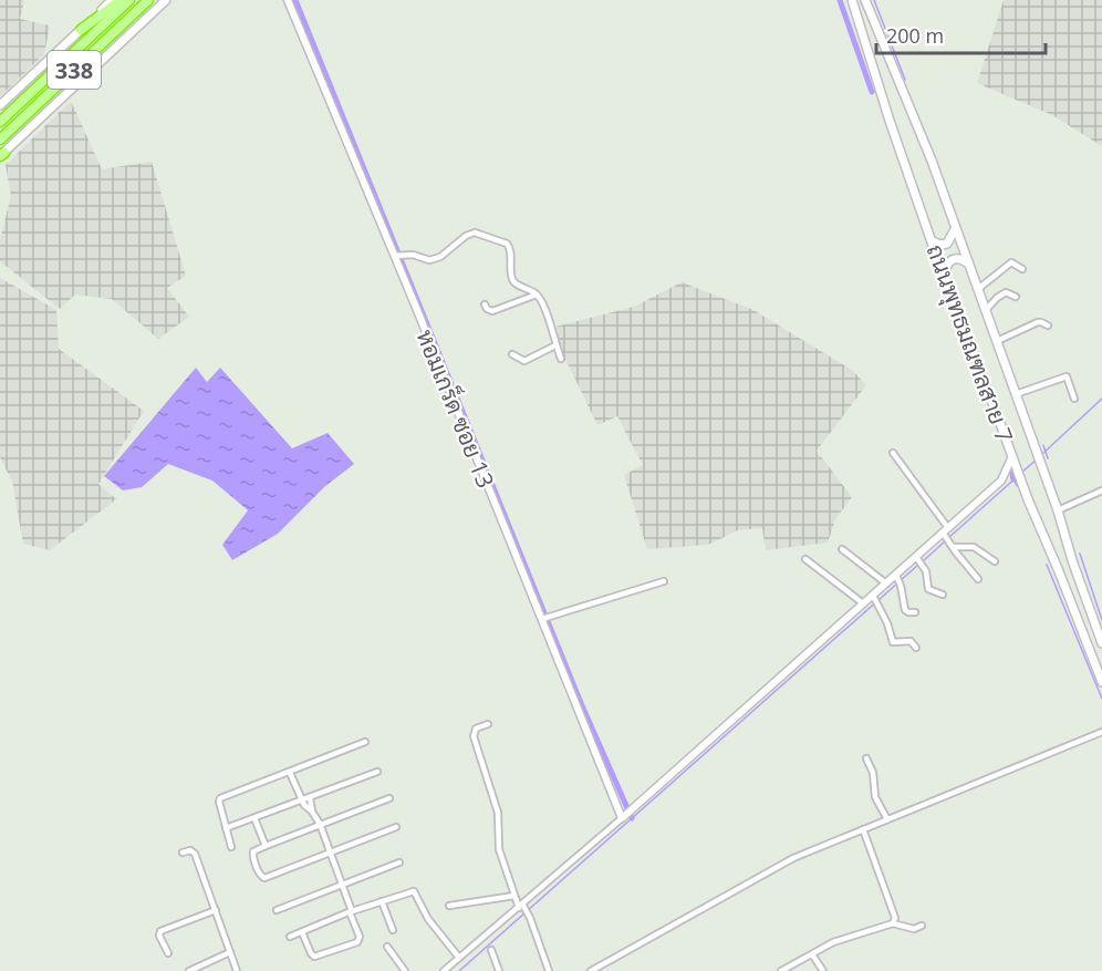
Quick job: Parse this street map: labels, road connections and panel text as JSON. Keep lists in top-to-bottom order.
{
  "streets": {
    "highway": ["338"],
    "main road": ["ถนนพุทธมณฑลสาย 7"],
    "street": ["หอมเกร็ด ซอย 13"]
  },
  "scale_bar": "200 m"
}
